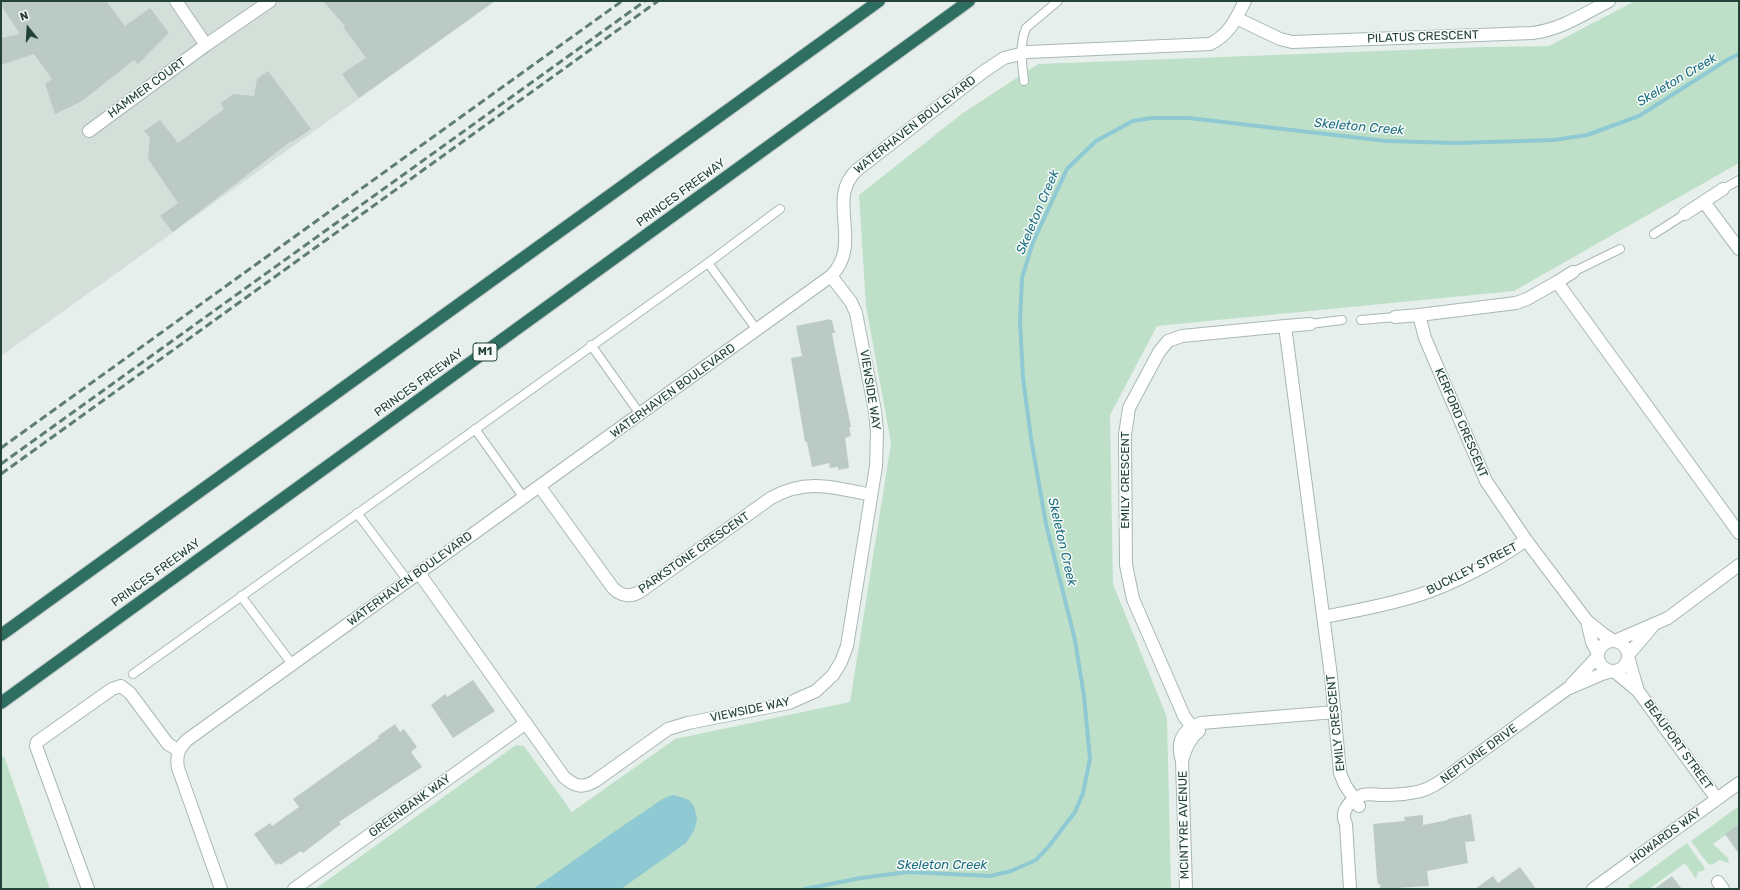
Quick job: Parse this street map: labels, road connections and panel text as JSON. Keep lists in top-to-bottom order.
{
  "streets": {
    "highway": ["PRINCES FREEWAY", "M1"],
    "street": [
      "PILATUS CRESCENT",
      "HAMMER COURT",
      "WATERHAVEN BOULEVARD",
      "VIEWSIDE WAY",
      "KERFORD CRESCENT",
      "EMILY CRESCENT",
      "PARKSTONE CRESCENT",
      "BUCKLEY STREET",
      "BEAUFORT STREET",
      "NEPTUNE DRIVE",
      "GREENBANK WAY",
      "MCINTYRE AVENUE",
      "HOWARDS WAY"
    ]
  },
  "crossings": [
    ["PILATUS CRESCENT", "WATERHAVEN BOULEVARD"],
    ["WATERHAVEN BOULEVARD", "VIEWSIDE WAY"],
    ["WATERHAVEN BOULEVARD", "PARKSTONE CRESCENT"],
    ["VIEWSIDE WAY", "PARKSTONE CRESCENT"],
    ["VIEWSIDE WAY", "GREENBANK WAY"],
    ["KERFORD CRESCENT", "BUCKLEY STREET"],
    ["KERFORD CRESCENT", "BEAUFORT STREET"],
    ["KERFORD CRESCENT", "NEPTUNE DRIVE"],
    ["EMILY CRESCENT", "BUCKLEY STREET"],
    ["EMILY CRESCENT", "NEPTUNE DRIVE"],
    ["EMILY CRESCENT", "MCINTYRE AVENUE"],
    ["BEAUFORT STREET", "NEPTUNE DRIVE"],
    ["BEAUFORT STREET", "HOWARDS WAY"]
  ],
  "water": ["Skeleton Creek"],
  "north": "top"
}
